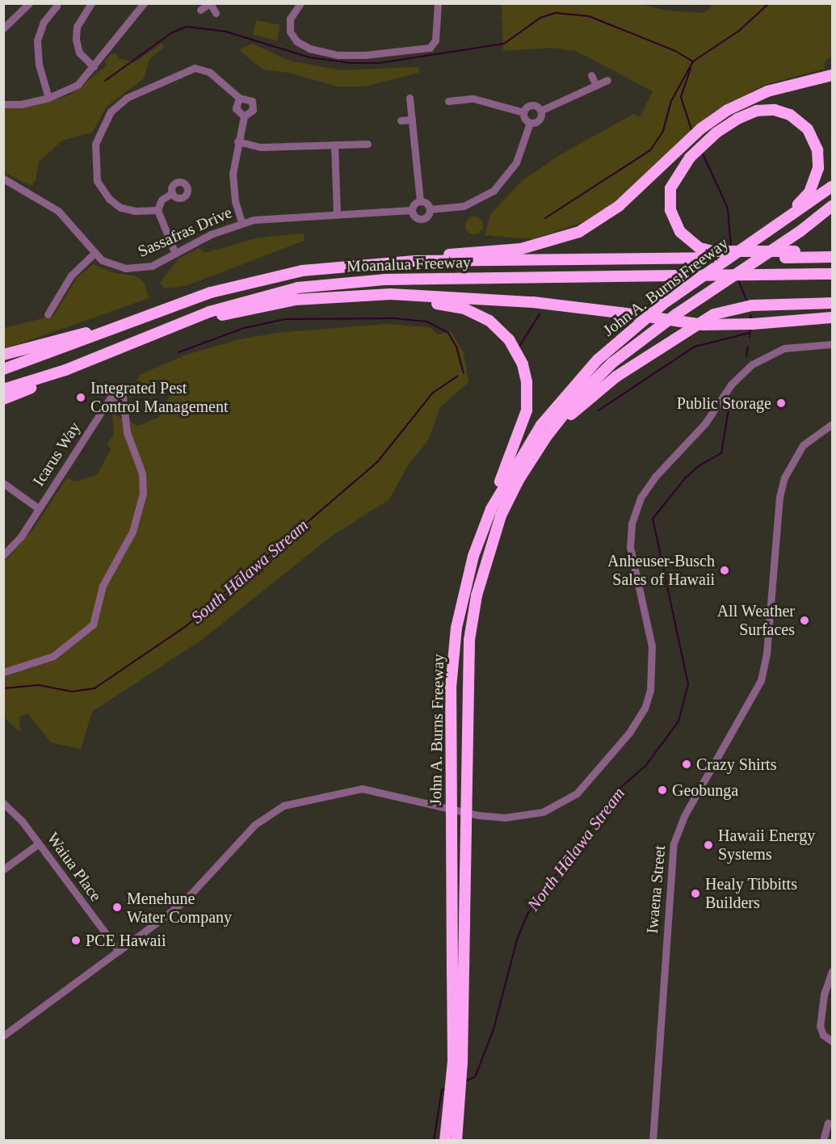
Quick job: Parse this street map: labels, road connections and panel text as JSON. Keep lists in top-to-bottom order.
{
  "streets": {
    "highway": ["Moanalua Freeway", "John A. Burns Freeway"],
    "street": [
      "Sassafras Drive",
      "Icarus Way",
      "Waiua Place",
      "Iwaena Street"
    ]
  },
  "water": ["South Hālawa Stream", "North Hālawa Stream"],
  "places": [
    "Integrated Pest Control Management",
    "Public Storage",
    "Anheuser-Busch Sales of Hawaii",
    "All Weather Surfaces",
    "Crazy Shirts",
    "Geobunga",
    "Hawaii Energy Systems",
    "Healy Tibbitts Builders",
    "Menehune Water Company",
    "PCE Hawaii"
  ]
}
